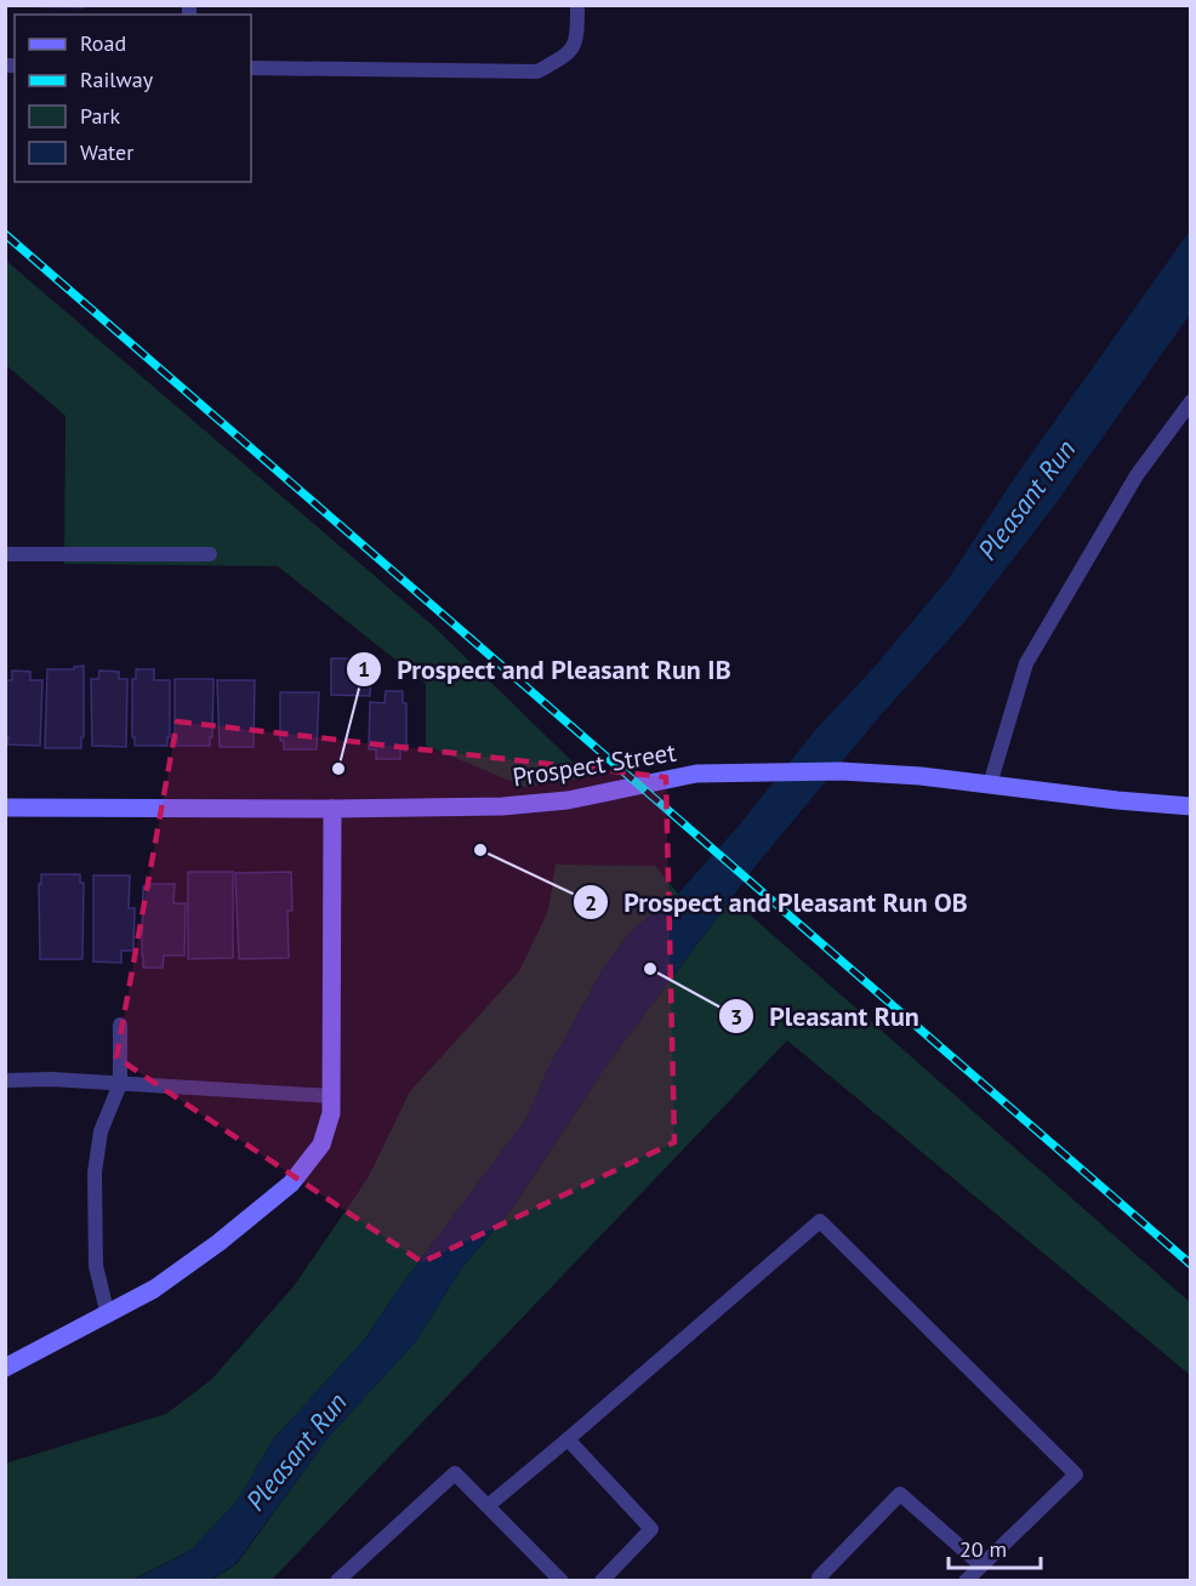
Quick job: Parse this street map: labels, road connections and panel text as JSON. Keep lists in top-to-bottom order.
{
  "streets": {
    "main road": ["Prospect Street"]
  },
  "water": ["Pleasant Run"],
  "places": ["Prospect and Pleasant Run IB", "Prospect and Pleasant Run OB", "Pleasant Run"],
  "legend": [
    "Road",
    "Railway",
    "Park",
    "Water"
  ],
  "scale_bar": "20 m"
}
